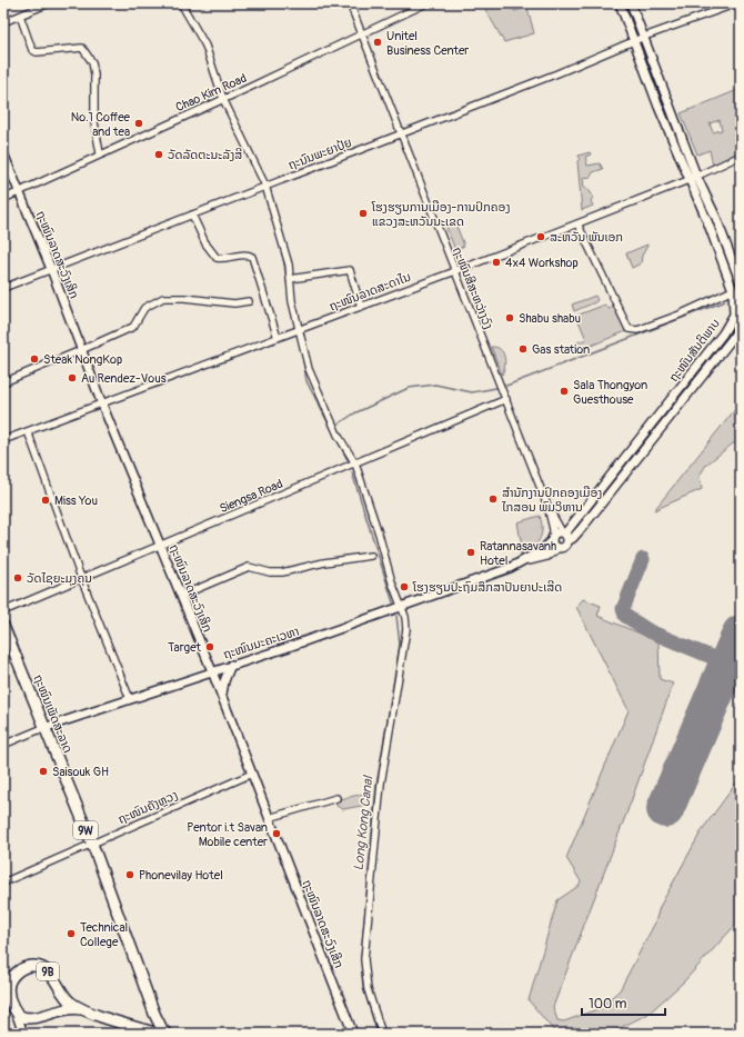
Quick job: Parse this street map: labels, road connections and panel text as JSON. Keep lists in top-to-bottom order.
{
  "streets": {
    "main road": ["ຖະໜົນເພັດສະລາດ", "9W", "9B"],
    "street": [
      "Chao Kim Road",
      "ຖະນົນພະຍາປຸ້ຍ",
      "ຖະໜົນລາດສະວົງເສິກ",
      "ຖະໜົນສີສະຫວ່າງວົງ",
      "ຖະໜົນລາດສະດາໄນ",
      "ຖະໜົນສັນຕິພາບ",
      "Siengsa Road",
      "ຖະໜົນມະຄະເວຫາ",
      "ຖະໜົນຄັງຫຼວງ"
    ]
  },
  "crossings": [
    ["Chao Kim Road", "ຖະໜົນລາດສະວົງເສິກ"],
    ["Chao Kim Road", "ຖະໜົນສີສະຫວ່າງວົງ"],
    ["ຖະນົນພະຍາປຸ້ຍ", "ຖະໜົນລາດສະວົງເສິກ"],
    ["ຖະນົນພະຍາປຸ້ຍ", "ຖະໜົນສີສະຫວ່າງວົງ"],
    ["ຖະນົນພະຍາປຸ້ຍ", "ຖະໜົນສັນຕິພາບ"],
    ["ຖະໜົນລາດສະວົງເສິກ", "ຖະໜົນລາດສະດາໄນ"],
    ["ຖະໜົນລາດສະວົງເສິກ", "Siengsa Road"],
    ["ຖະໜົນລາດສະວົງເສິກ", "ຖະໜົນມະຄະເວຫາ"],
    ["ຖະໜົນລາດສະວົງເສິກ", "ຖະໜົນຄັງຫຼວງ"],
    ["ຖະໜົນສີສະຫວ່າງວົງ", "ຖະໜົນລາດສະດາໄນ"],
    ["ຖະໜົນສີສະຫວ່າງວົງ", "Siengsa Road"],
    ["ຖະໜົນລາດສະດາໄນ", "ຖະໜົນສັນຕິພາບ"],
    ["ຖະໜົນມະຄະເວຫາ", "ຖະໜົນເພັດສະລາດ"],
    ["ຖະໜົນເພັດສະລາດ", "ຖະໜົນຄັງຫຼວງ"]
  ],
  "water": ["Long Kong Canal"],
  "places": [
    "Unitel Business Center",
    "No.1 Coffee and tea",
    "ວັດລັດຕະນະລັງສີ",
    "ໂຮງຮຽນການເມືອງ-ການປົກຄອງ ແຂວງສະຫວັນນະເຂດ",
    "ສະຫວັນ ພັນເອກ",
    "4x4 Workshop",
    "Shabu shabu",
    "Gas station",
    "Steak NongKop",
    "Au Rendez-Vous",
    "Sala Thongyon Guesthouse",
    "ສຳນັກງານປົກຄອງເມືອງ ໄກສອນ ພົມວິຫານ",
    "Miss You",
    "Ratannasavanh Hotel",
    "ວັດໄຊຍະມຸງຄຸນ",
    "ໂຮງຮຽນປະຖົມສຶກສາປັນຍາປະເສີດ",
    "Target",
    "Saisouk GH",
    "Pentor i.t Savan Mobile center",
    "Phonevilay Hotel",
    "Technical College"
  ],
  "scale_bar": "100 m"
}
